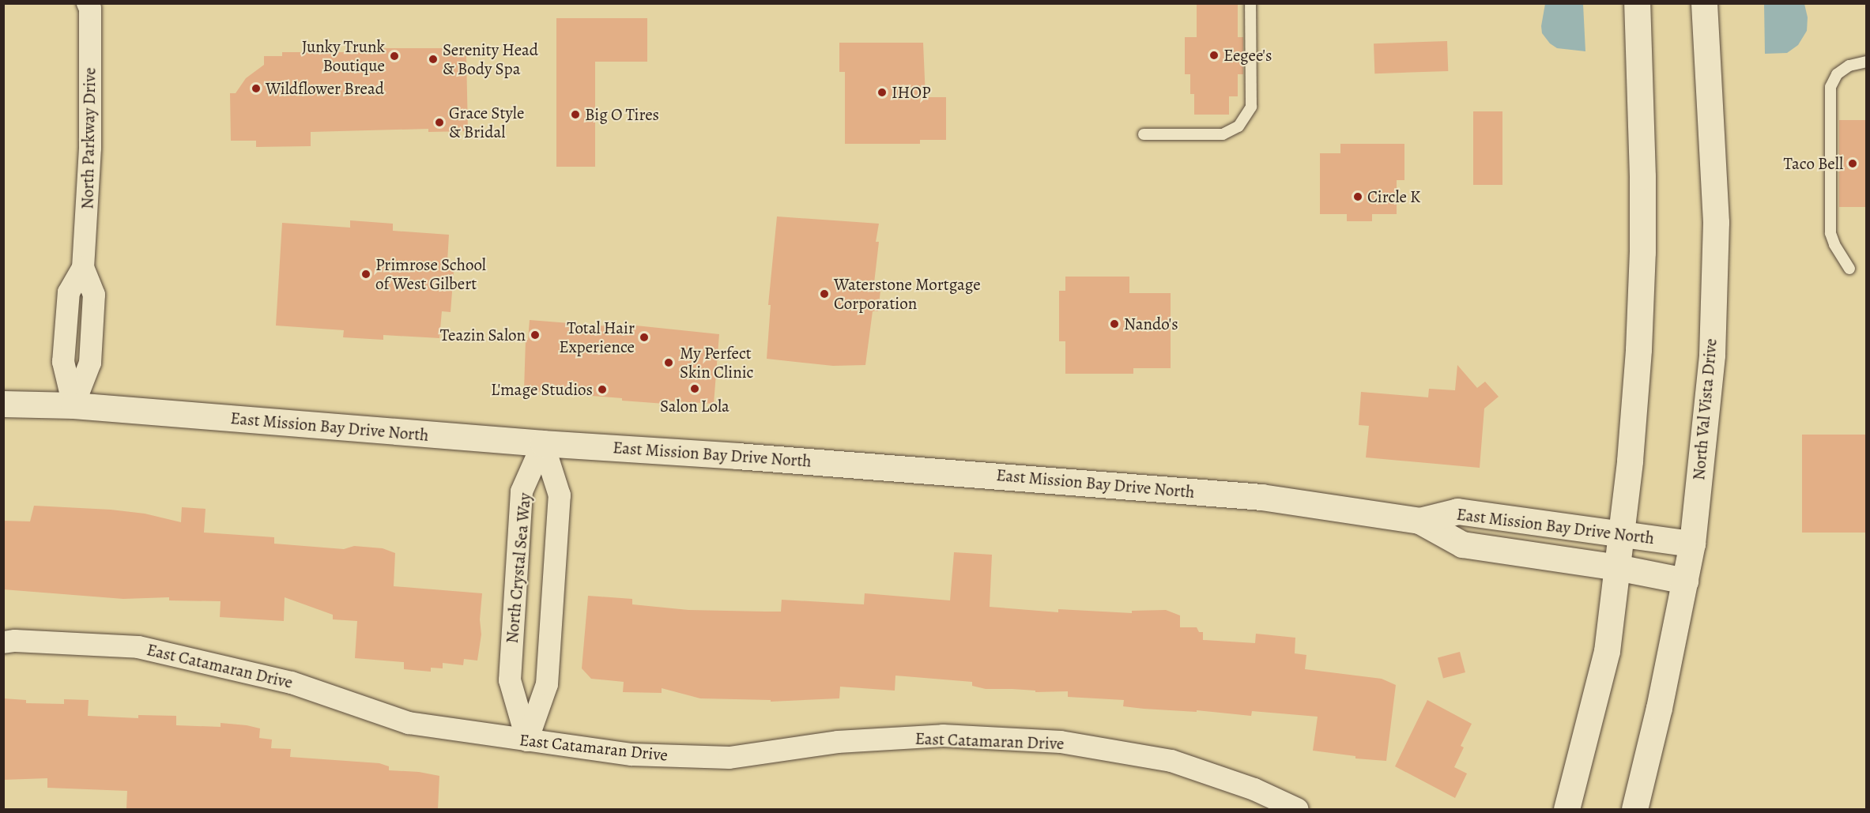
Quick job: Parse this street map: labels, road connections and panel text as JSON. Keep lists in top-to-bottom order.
{
  "streets": {
    "street": [
      "North Parkway Drive",
      "North Val Vista Drive",
      "East Mission Bay Drive North",
      "North Crystal Sea Way",
      "East Catamaran Drive"
    ]
  },
  "crossings": [
    ["North Parkway Drive", "East Mission Bay Drive North"],
    ["North Val Vista Drive", "East Mission Bay Drive North"],
    ["East Mission Bay Drive North", "North Crystal Sea Way"],
    ["North Crystal Sea Way", "East Catamaran Drive"]
  ],
  "places": [
    "Eegee's",
    "Junky Trunk Boutique",
    "Serenity Head & Body Spa",
    "Wildflower Bread",
    "IHOP",
    "Big O Tires",
    "Grace Style & Bridal",
    "Taco Bell",
    "Circle K",
    "Primrose School of West Gilbert",
    "Waterstone Mortgage Corporation",
    "Nando's",
    "Teazin Salon",
    "Total Hair Experience",
    "My Perfect Skin Clinic",
    "Salon Lola",
    "L'mage Studios"
  ]
}
